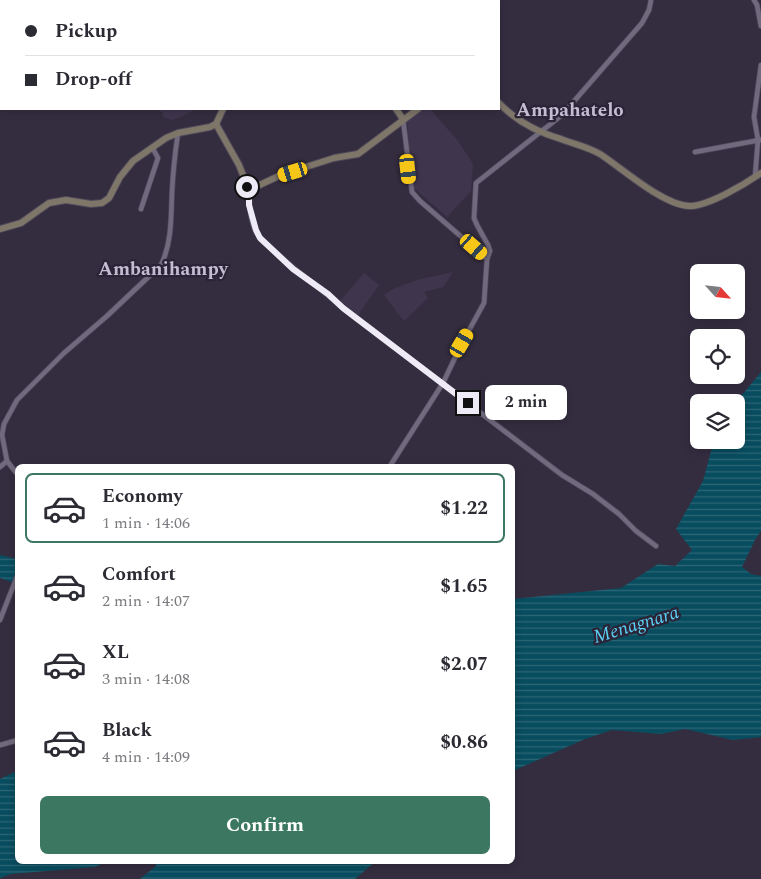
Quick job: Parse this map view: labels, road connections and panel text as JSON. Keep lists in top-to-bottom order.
{
  "districts": ["Ampahatelo", "Ambanihampy"],
  "water": ["Menagnara"],
  "north": "bottom right",
  "page": {
    "banner": ["Pickup", "Drop-off"],
    "bubble": "2 min",
    "list": [
      {
        "name": "Economy",
        "note": "1 min · 14:06",
        "value": "$1.22"
      },
      {
        "name": "Comfort",
        "note": "2 min · 14:07",
        "value": "$1.65"
      },
      {
        "name": "XL",
        "note": "3 min · 14:08",
        "value": "$2.07"
      },
      {
        "name": "Black",
        "note": "4 min · 14:09",
        "value": "$0.86"
      }
    ],
    "buttons": "Confirm"
  }
}
